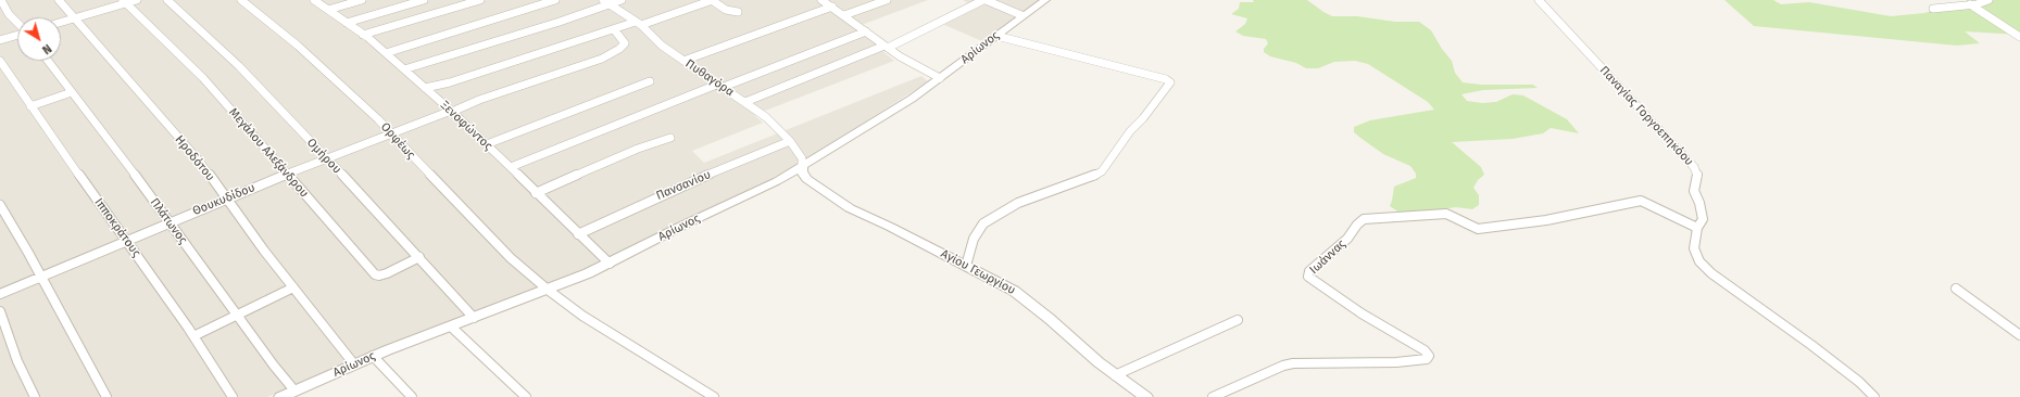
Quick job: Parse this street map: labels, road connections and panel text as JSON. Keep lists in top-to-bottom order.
{
  "streets": {
    "street": [
      "Αρίωνος",
      "Πυθαγόρα",
      "Παναγίας Γοργοεπηκόου",
      "Ξενοφώντος",
      "Ορφέως",
      "Μεγάλου Αλεξάνδρου",
      "Ομήρου",
      "Ηροδότου",
      "Πανσανίου",
      "Θουκυδίδου",
      "Πλάτωνος",
      "Ιπποκράτους",
      "Ιωάννας",
      "Αγίου Γεωργίου"
    ]
  },
  "crossings": [
    ["Αρίωνος", "Πυθαγόρα"],
    ["Αρίωνος", "Ξενοφώντος"],
    ["Αρίωνος", "Ορφέως"],
    ["Αρίωνος", "Ομήρου"],
    ["Αρίωνος", "Ηροδότου"],
    ["Αρίωνος", "Πλάτωνος"],
    ["Αρίωνος", "Αγίου Γεωργίου"],
    ["Πυθαγόρα", "Πανσανίου"],
    ["Πυθαγόρα", "Αγίου Γεωργίου"],
    ["Παναγίας Γοργοεπηκόου", "Ιωάννας"],
    ["Ξενοφώντος", "Πανσανίου"],
    ["Ξενοφώντος", "Θουκυδίδου"],
    ["Ορφέως", "Θουκυδίδου"],
    ["Μεγάλου Αλεξάνδρου", "Ομήρου"],
    ["Μεγάλου Αλεξάνδρου", "Θουκυδίδου"],
    ["Ομήρου", "Θουκυδίδου"],
    ["Ηροδότου", "Θουκυδίδου"],
    ["Θουκυδίδου", "Πλάτωνος"],
    ["Θουκυδίδου", "Ιπποκράτους"]
  ],
  "north": "bottom right"
}
